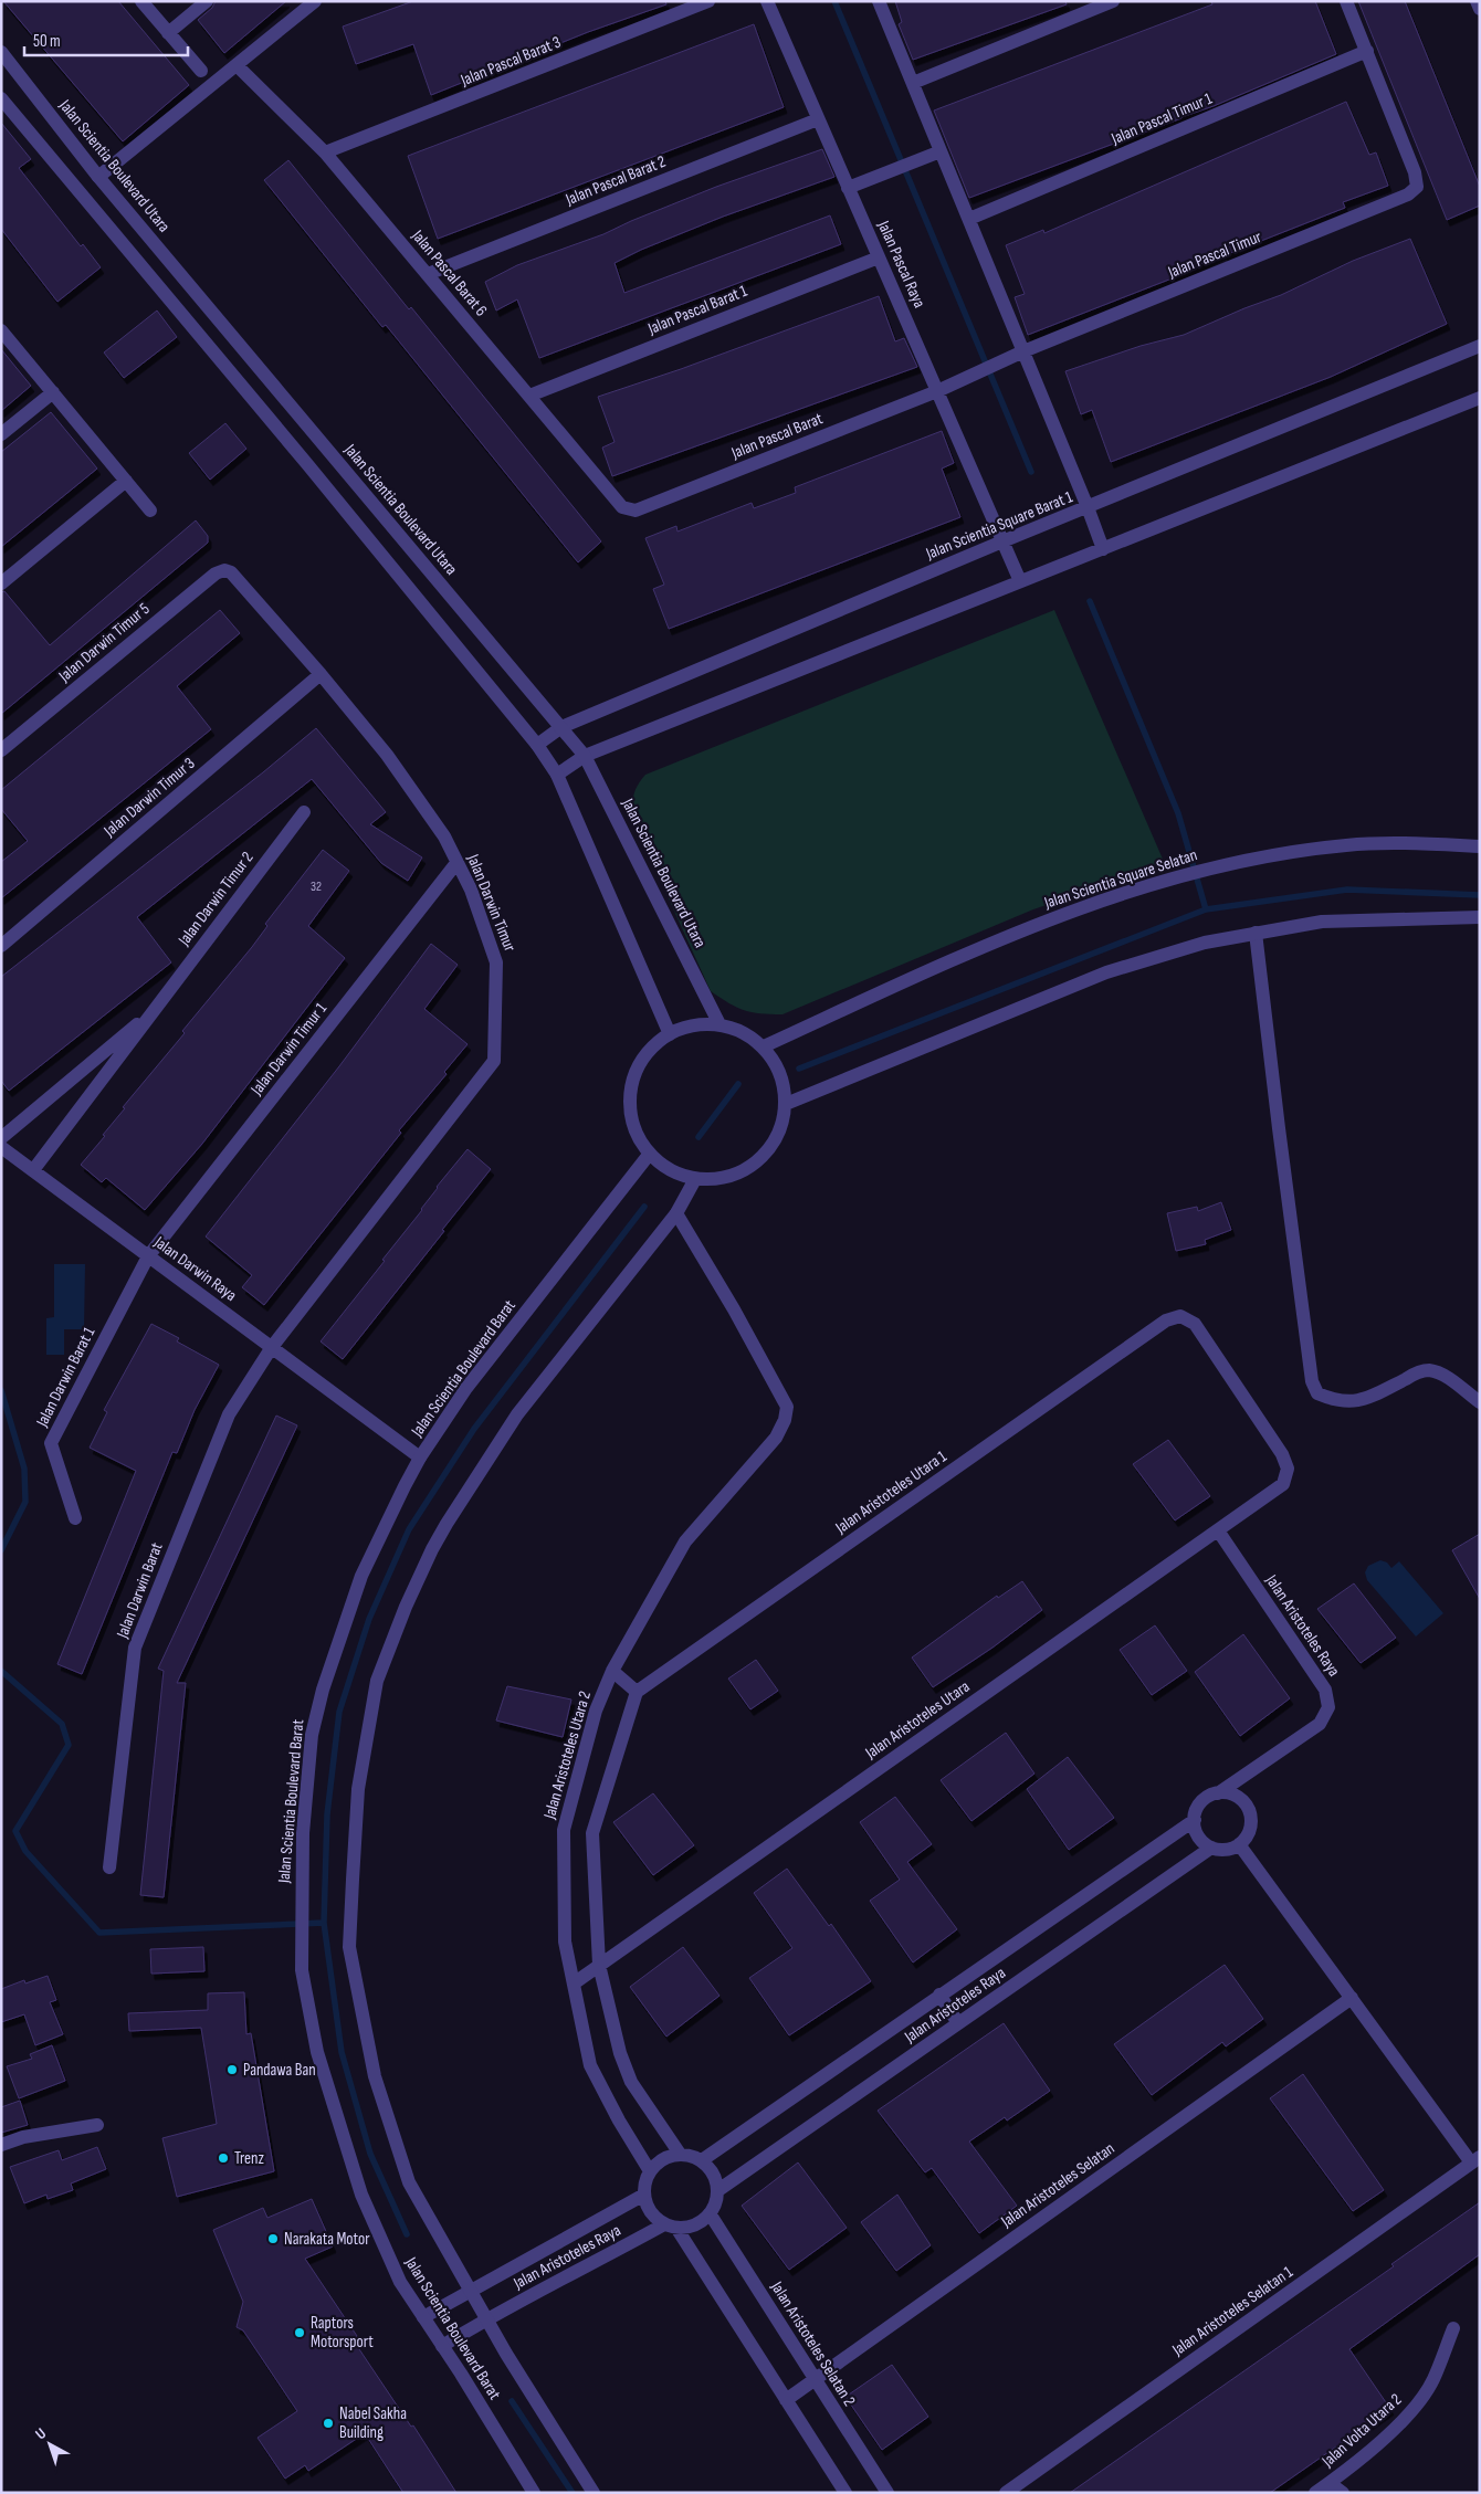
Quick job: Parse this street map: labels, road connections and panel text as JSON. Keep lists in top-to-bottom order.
{
  "streets": {
    "street": [
      "Jalan Pascal Barat 3",
      "Jalan Pascal Timur 1",
      "Jalan Scientia Boulevard Utara",
      "Jalan Pascal Barat 2",
      "Jalan Pascal Timur",
      "Jalan Pascal Raya",
      "Jalan Pascal Barat 6",
      "Jalan Pascal Barat 1",
      "Jalan Pascal Barat",
      "Jalan Scientia Square Barat 1",
      "Jalan Darwin Timur 5",
      "Jalan Darwin Timur 3",
      "Jalan Scientia Square Selatan",
      "Jalan Darwin Timur 2",
      "Jalan Darwin Timur",
      "Jalan Darwin Timur 1",
      "Jalan Darwin Raya",
      "Jalan Scientia Boulevard Barat",
      "Jalan Darwin Barat 1",
      "Jalan Aristoteles Utara 1",
      "Jalan Darwin Barat",
      "Jalan Aristoteles Raya",
      "Jalan Aristoteles Utara",
      "Jalan Aristoteles Utara 2",
      "Jalan Aristoteles Selatan",
      "Jalan Aristoteles Selatan 1",
      "Jalan Aristoteles Selatan 2",
      "Jalan Volta Utara 2"
    ]
  },
  "crossings": [
    ["Jalan Pascal Barat 3", "Jalan Pascal Barat 6"],
    ["Jalan Pascal Timur 1", "Jalan Pascal Timur"],
    ["Jalan Scientia Boulevard Utara", "Jalan Scientia Square Barat 1"],
    ["Jalan Scientia Boulevard Utara", "Jalan Scientia Square Selatan"],
    ["Jalan Scientia Boulevard Utara", "Jalan Scientia Boulevard Barat"],
    ["Jalan Pascal Barat 2", "Jalan Pascal Raya"],
    ["Jalan Pascal Barat 2", "Jalan Pascal Barat 6"],
    ["Jalan Pascal Timur", "Jalan Pascal Barat"],
    ["Jalan Pascal Raya", "Jalan Pascal Barat 1"],
    ["Jalan Pascal Raya", "Jalan Pascal Barat"],
    ["Jalan Pascal Raya", "Jalan Scientia Square Barat 1"],
    ["Jalan Pascal Barat 6", "Jalan Pascal Barat 1"],
    ["Jalan Pascal Barat 6", "Jalan Pascal Barat"],
    ["Jalan Darwin Timur 5", "Jalan Darwin Timur"],
    ["Jalan Darwin Timur 3", "Jalan Darwin Timur"],
    ["Jalan Scientia Square Selatan", "Jalan Scientia Boulevard Barat"],
    ["Jalan Darwin Timur 2", "Jalan Darwin Raya"],
    ["Jalan Darwin Timur", "Jalan Darwin Timur 1"],
    ["Jalan Darwin Timur", "Jalan Darwin Raya"],
    ["Jalan Darwin Timur", "Jalan Darwin Barat"],
    ["Jalan Darwin Timur 1", "Jalan Darwin Raya"],
    ["Jalan Darwin Timur 1", "Jalan Darwin Barat 1"],
    ["Jalan Darwin Raya", "Jalan Scientia Boulevard Barat"],
    ["Jalan Darwin Raya", "Jalan Darwin Barat 1"],
    ["Jalan Darwin Raya", "Jalan Darwin Barat"],
    ["Jalan Scientia Boulevard Barat", "Jalan Aristoteles Raya"],
    ["Jalan Scientia Boulevard Barat", "Jalan Aristoteles Utara 2"],
    ["Jalan Aristoteles Utara 1", "Jalan Aristoteles Utara"],
    ["Jalan Aristoteles Raya", "Jalan Aristoteles Utara"],
    ["Jalan Aristoteles Raya", "Jalan Aristoteles Utara 2"],
    ["Jalan Aristoteles Raya", "Jalan Aristoteles Selatan 2"],
    ["Jalan Aristoteles Utara", "Jalan Aristoteles Utara 2"],
    ["Jalan Aristoteles Utara 2", "Jalan Aristoteles Selatan 2"],
    ["Jalan Aristoteles Selatan", "Jalan Aristoteles Selatan 2"]
  ],
  "places": [
    "Pandawa Ban",
    "Trenz",
    "Narakata Motor",
    "Raptors Motorsport",
    "Nabel Sakha Building"
  ],
  "house_numbers": ["32"],
  "scale_bar": "50 m",
  "north": "top left"
}
